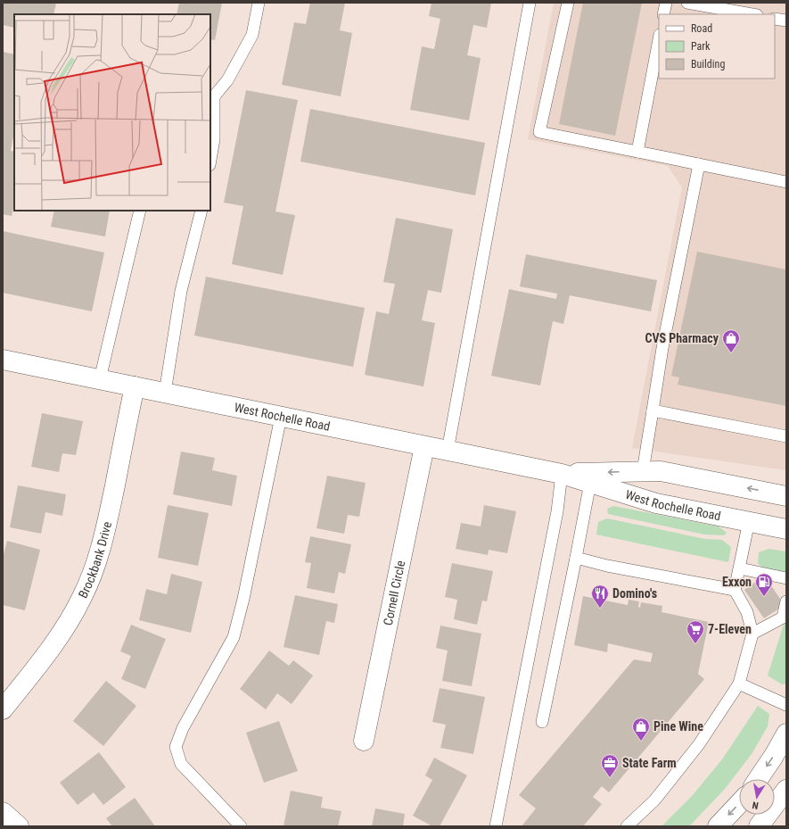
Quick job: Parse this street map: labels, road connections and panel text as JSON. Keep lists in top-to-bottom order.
{
  "streets": {
    "main road": ["West Rochelle Road", "Brockbank Drive", "Cornell Circle"]
  },
  "crossings": [
    ["West Rochelle Road", "Brockbank Drive"],
    ["West Rochelle Road", "Cornell Circle"]
  ],
  "places": {
    "shop": ["CVS Pharmacy", "Pine Wine"],
    "fuel station": ["Exxon"],
    "restaurant": ["Domino's"],
    "supermarket": ["7-Eleven"],
    "office": ["State Farm"]
  },
  "legend": ["Road", "Park", "Building"],
  "north": "bottom"
}
